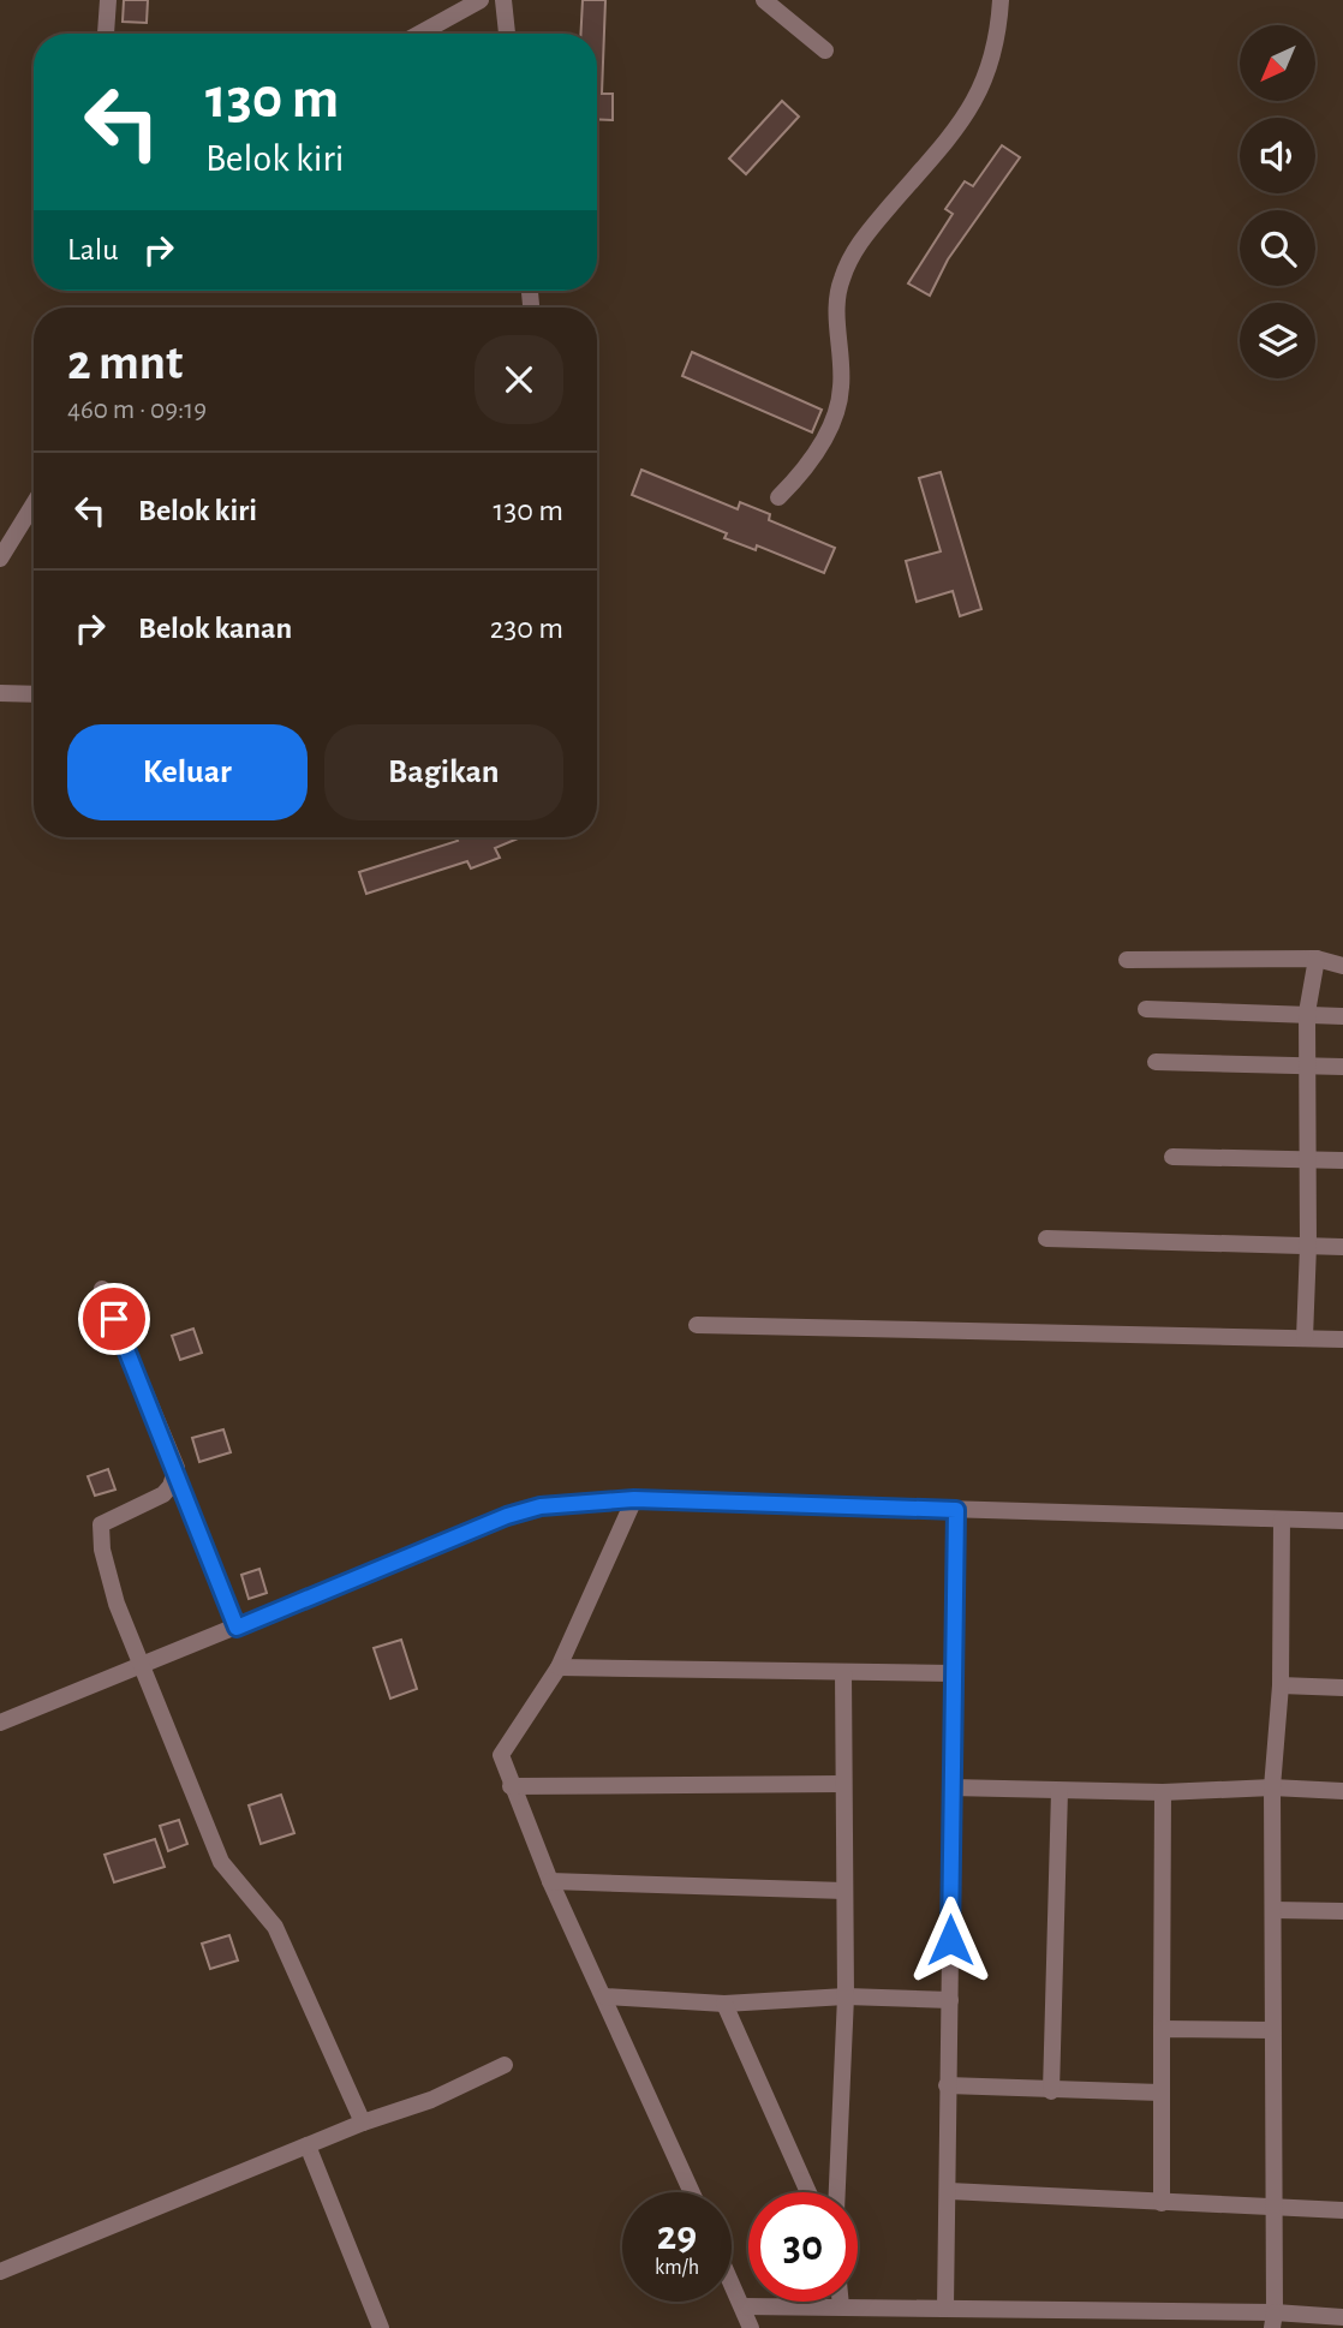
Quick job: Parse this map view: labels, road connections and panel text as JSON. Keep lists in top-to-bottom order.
{
  "north": "bottom left",
  "page": {
    "turn": ["130 m", "Belok kiri"],
    "then": "Lalu",
    "heading": ["2 mnt", "460 m · 09:19"],
    "list": [
      {
        "name": "Belok kiri",
        "value": "130 m"
      },
      {
        "name": "Belok kanan",
        "value": "230 m"
      }
    ],
    "buttons": ["Keluar", "Bagikan"],
    "speed": "29 km/h",
    "limit": "30"
  }
}
